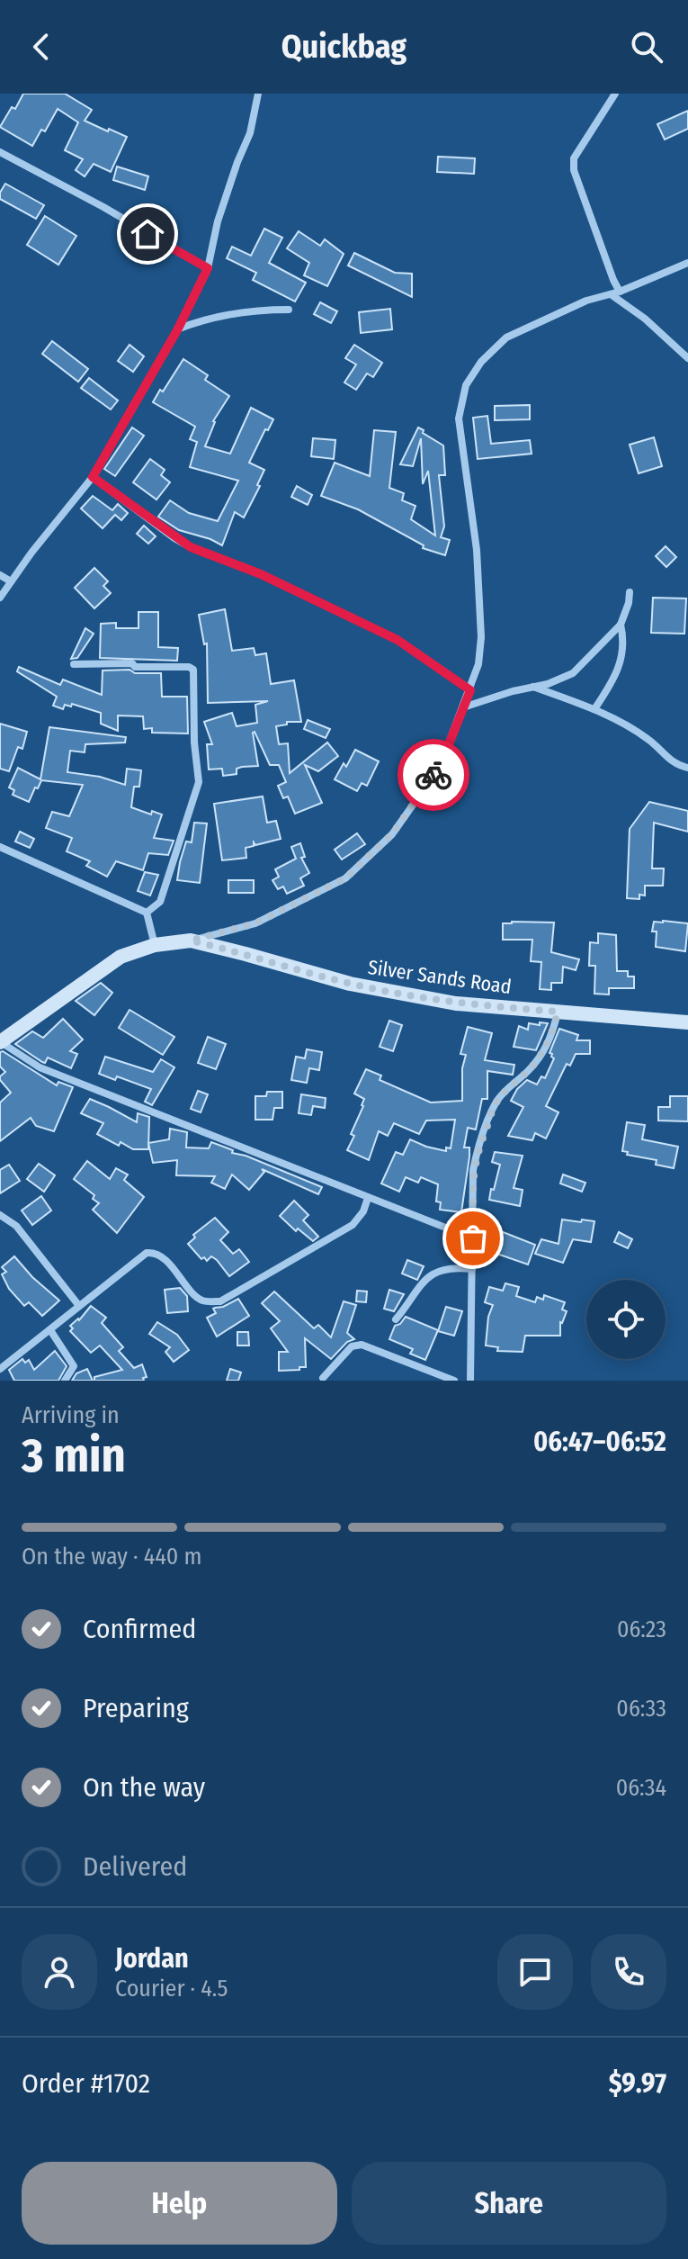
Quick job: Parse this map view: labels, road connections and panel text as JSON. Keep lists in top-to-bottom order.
{
  "streets": {
    "street": ["Silver Sands Road"]
  },
  "page": {
    "header": "Quickbag",
    "heading": ["3 min", "Arriving in", "06:47–06:52"],
    "panel": [
      "Jordan",
      "Courier · 4.5",
      "Order #1702",
      "$9.97"
    ],
    "bar": "On the way · 440 m",
    "list": [
      ["Confirmed", "06:23"],
      ["Preparing", "06:33"],
      ["On the way", "06:34"],
      "Delivered"
    ],
    "buttons": ["Help", "Share"]
  }
}
